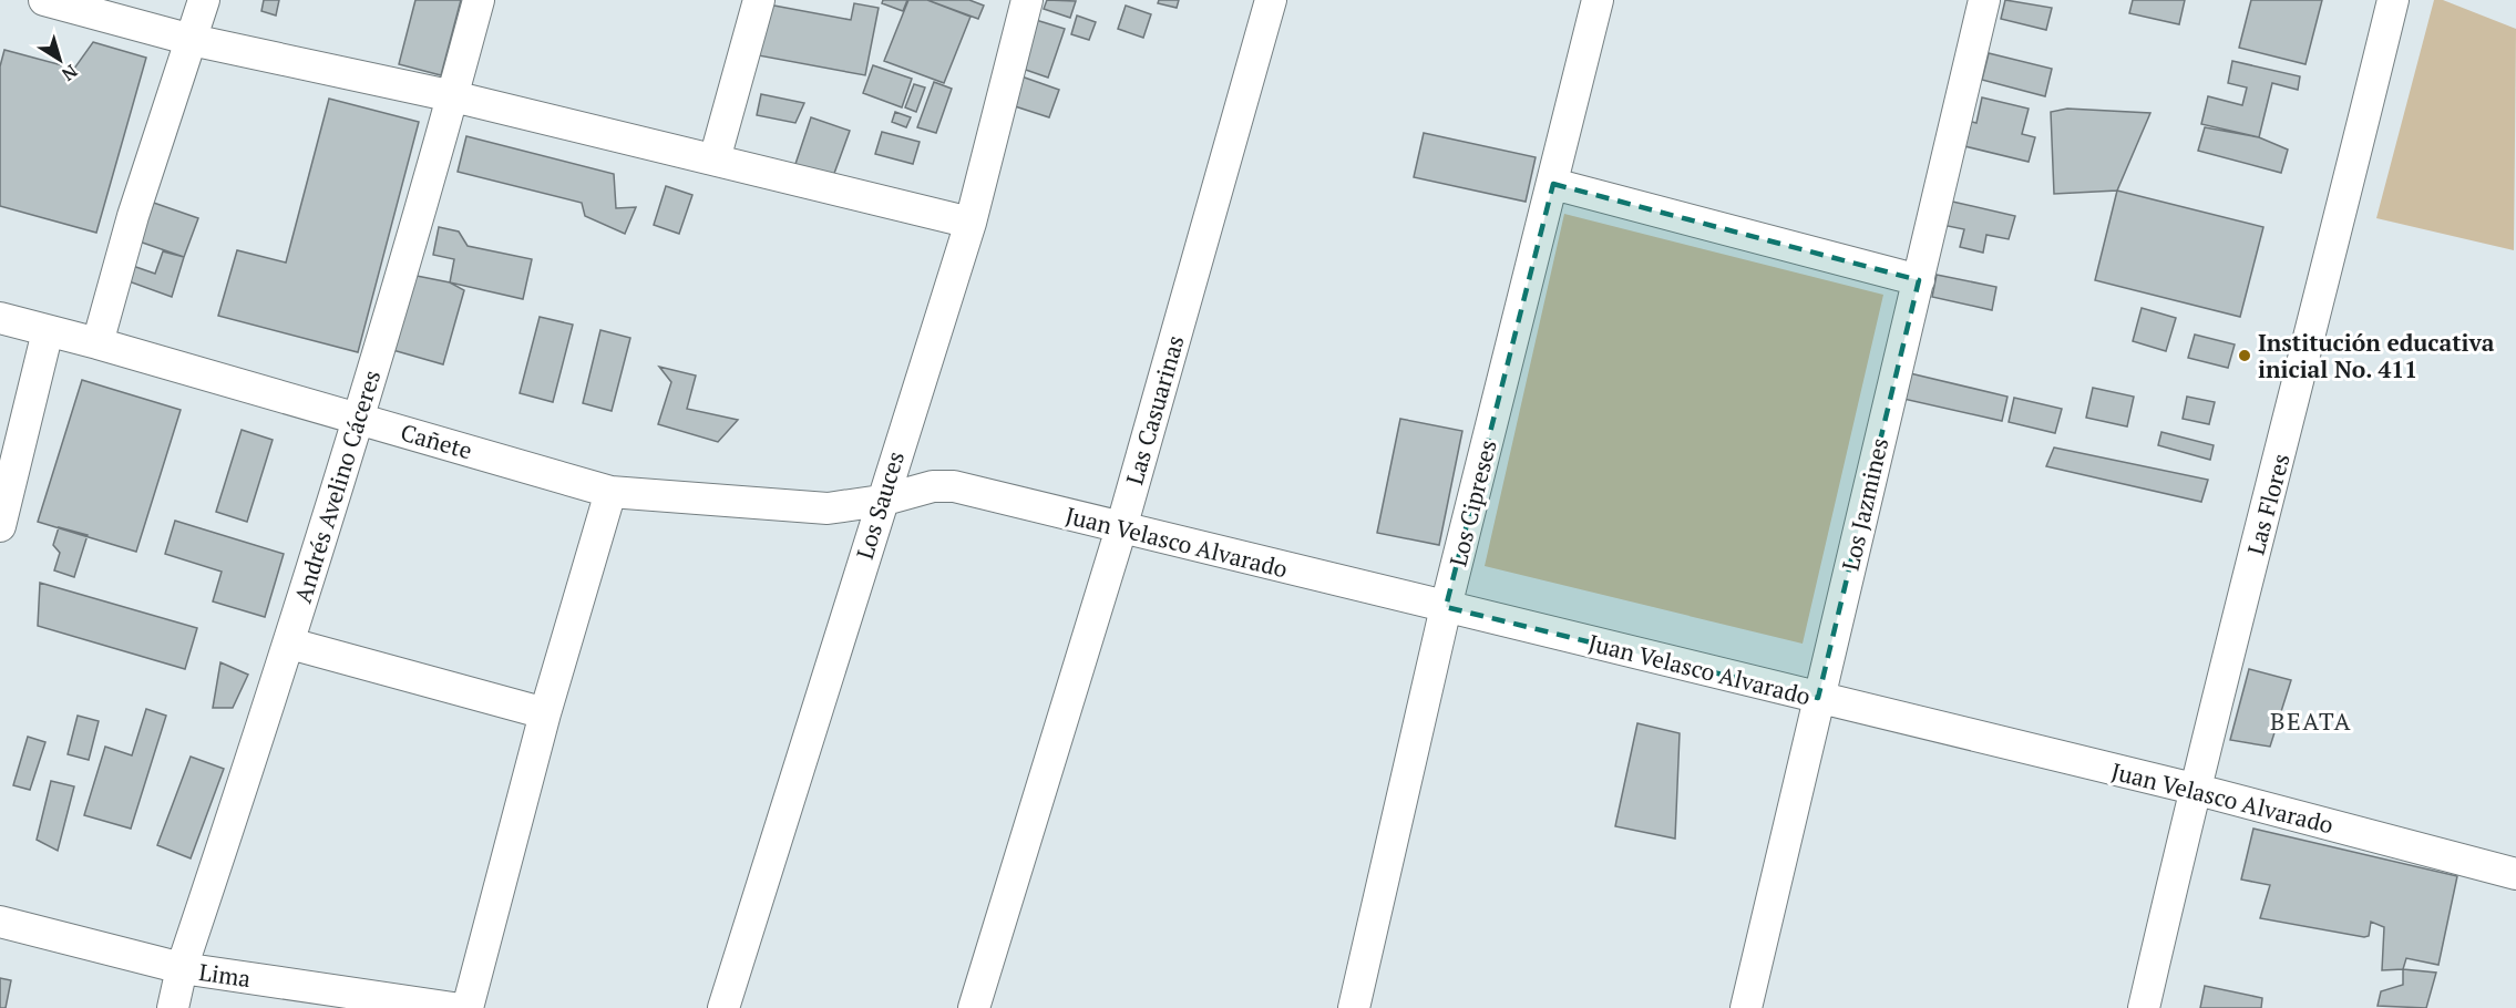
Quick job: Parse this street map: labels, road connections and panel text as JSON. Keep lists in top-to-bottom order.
{
  "streets": {
    "street": [
      "Las Casuarinas",
      "Cañete",
      "Andrés Avelino Cáceres",
      "Los Cipreses",
      "Los Jazmines",
      "Las Flores",
      "Los Sauces",
      "Juan Velasco Alvarado",
      "Lima"
    ]
  },
  "crossings": [
    ["Las Casuarinas", "Juan Velasco Alvarado"],
    ["Cañete", "Andrés Avelino Cáceres"],
    ["Cañete", "Los Sauces"],
    ["Cañete", "Juan Velasco Alvarado"],
    ["Andrés Avelino Cáceres", "Lima"],
    ["Los Cipreses", "Juan Velasco Alvarado"],
    ["Los Jazmines", "Juan Velasco Alvarado"],
    ["Las Flores", "Juan Velasco Alvarado"],
    ["Los Sauces", "Juan Velasco Alvarado"]
  ],
  "districts": ["BEATA"],
  "places": ["Institución educativa inicial No. 411"],
  "north": "bottom right"
}
